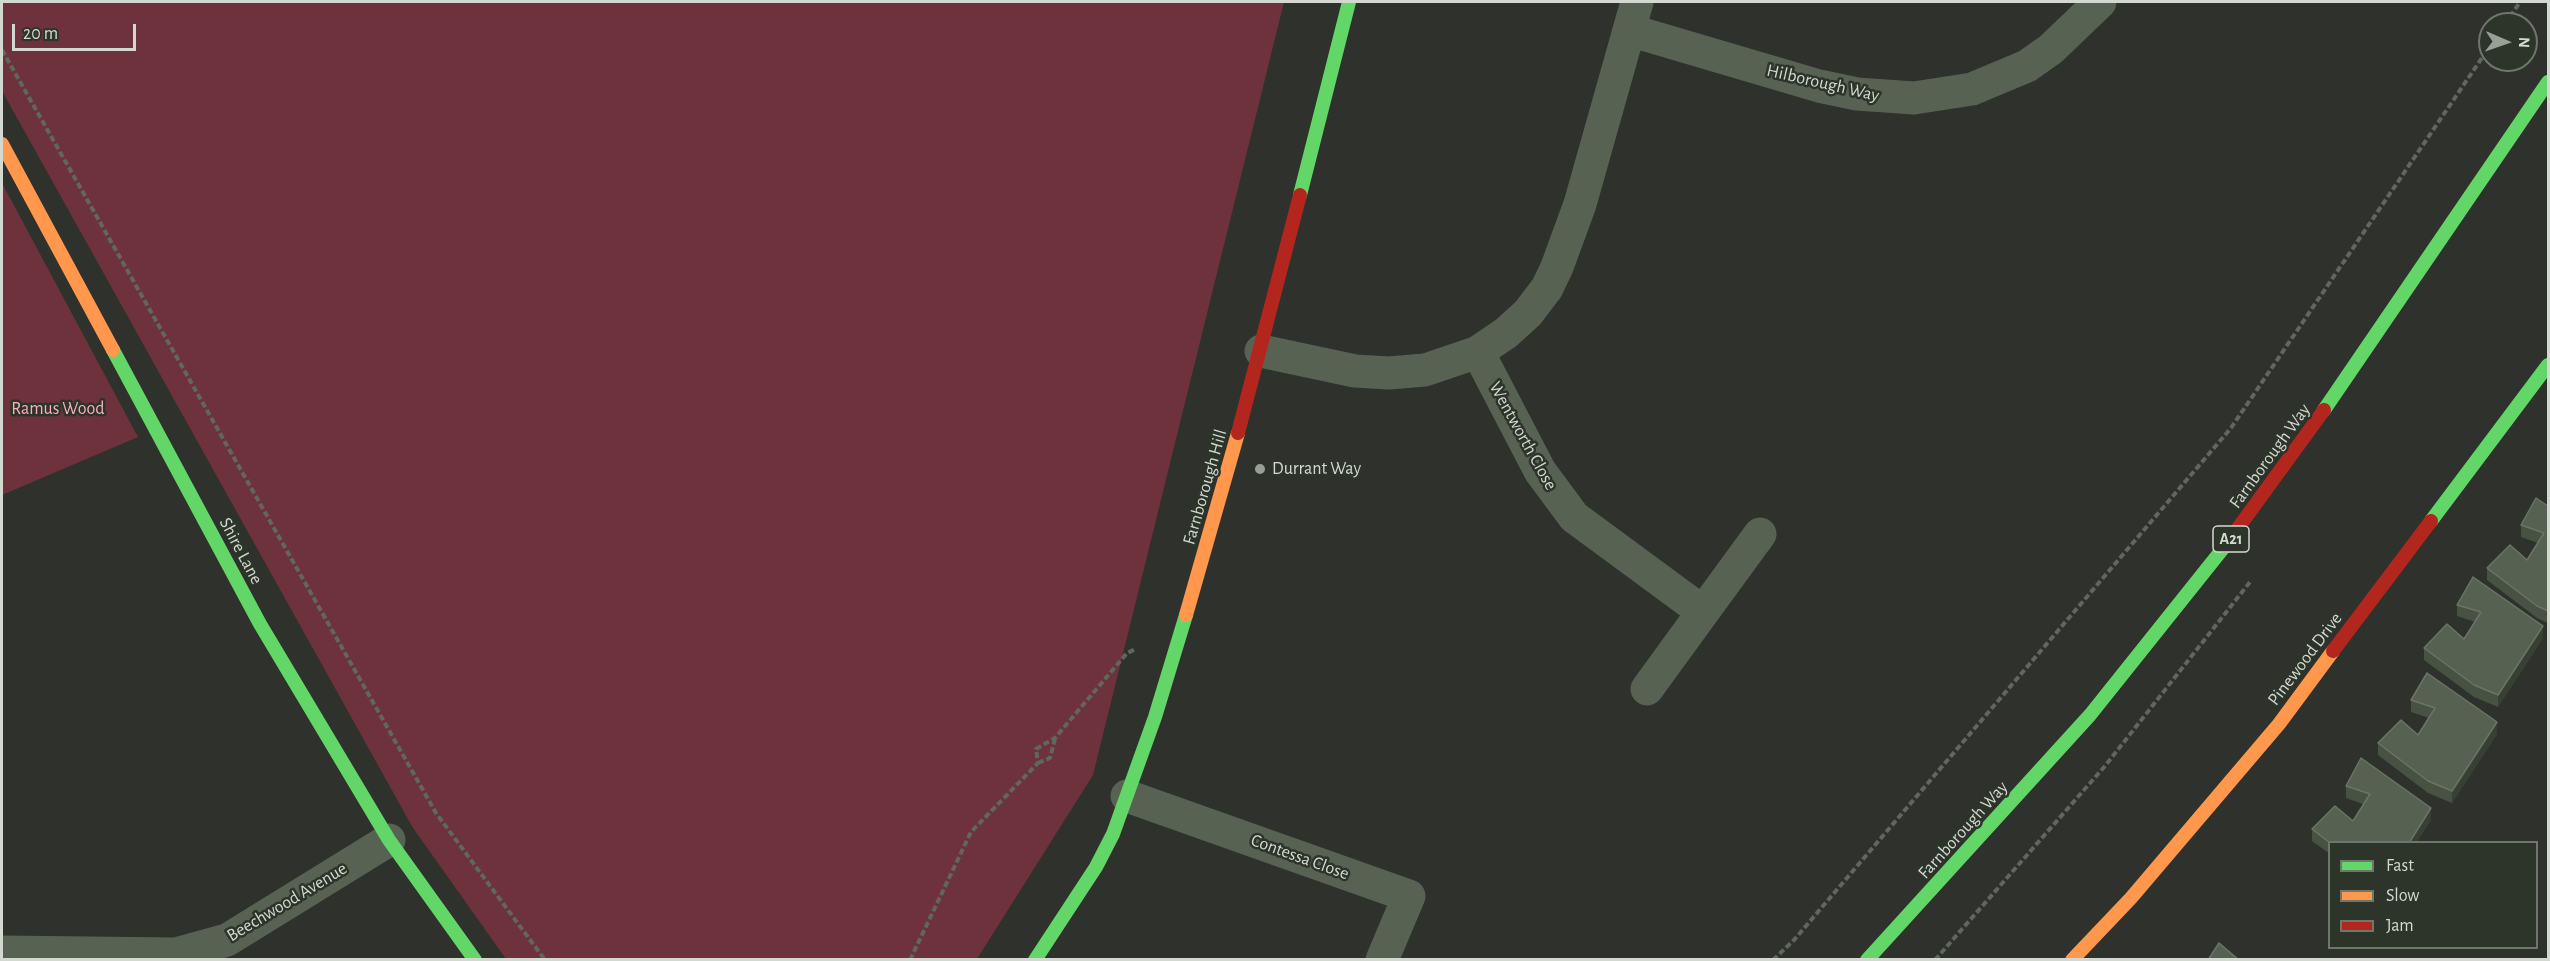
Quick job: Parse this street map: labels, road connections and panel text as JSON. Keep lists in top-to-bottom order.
{
  "streets": {
    "main road": [
      "Farnborough Way",
      "Farnborough Hill",
      "A21",
      "Shire Lane",
      "Pinewood Drive"
    ],
    "street": [
      "Hilborough Way",
      "Wentworth Close",
      "Contessa Close",
      "Beechwood Avenue"
    ]
  },
  "crossings": [
    ["Farnborough Hill", "Contessa Close"],
    ["Shire Lane", "Beechwood Avenue"]
  ],
  "parks": ["Ramus Wood"],
  "places": ["Durrant Way"],
  "legend": ["Fast", "Slow", "Jam"],
  "scale_bar": "20 m",
  "north": "right"
}
